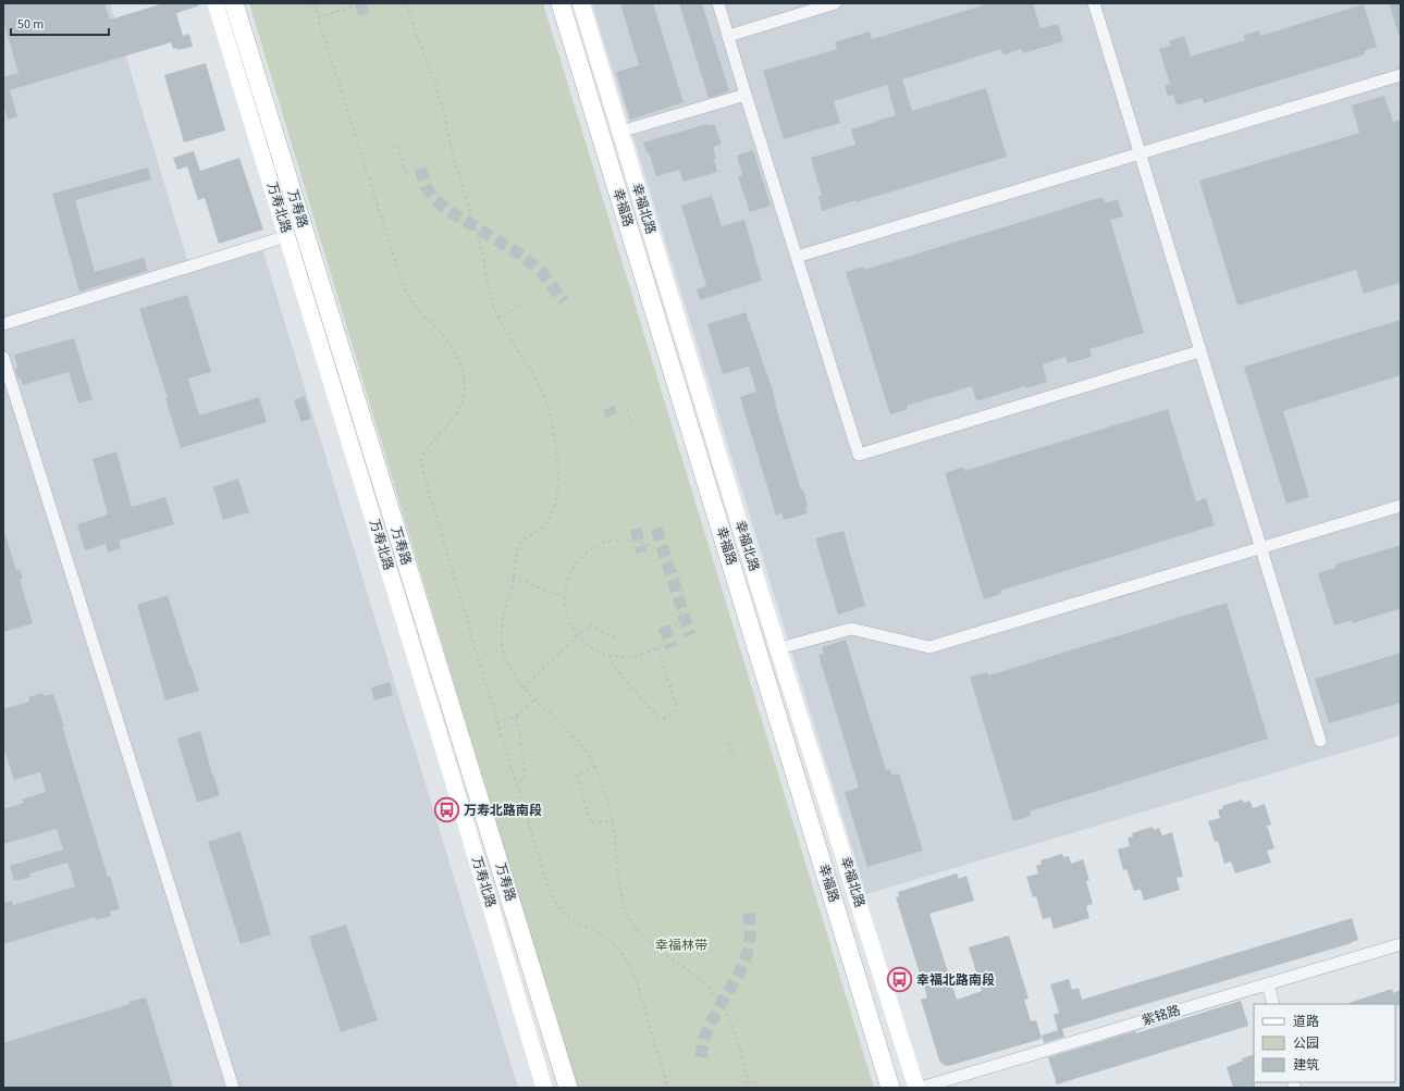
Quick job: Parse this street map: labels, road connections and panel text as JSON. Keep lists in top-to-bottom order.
{
  "streets": {
    "main road": [
      "万寿北路",
      "幸福路",
      "万寿路",
      "幸福北路"
    ],
    "street": ["紫铭路"]
  },
  "parks": ["幸福林带"],
  "places": {
    "bus stop": ["万寿北路南段", "幸福北路南段"]
  },
  "legend": ["道路", "公园", "建筑"],
  "scale_bar": "50 m"
}
